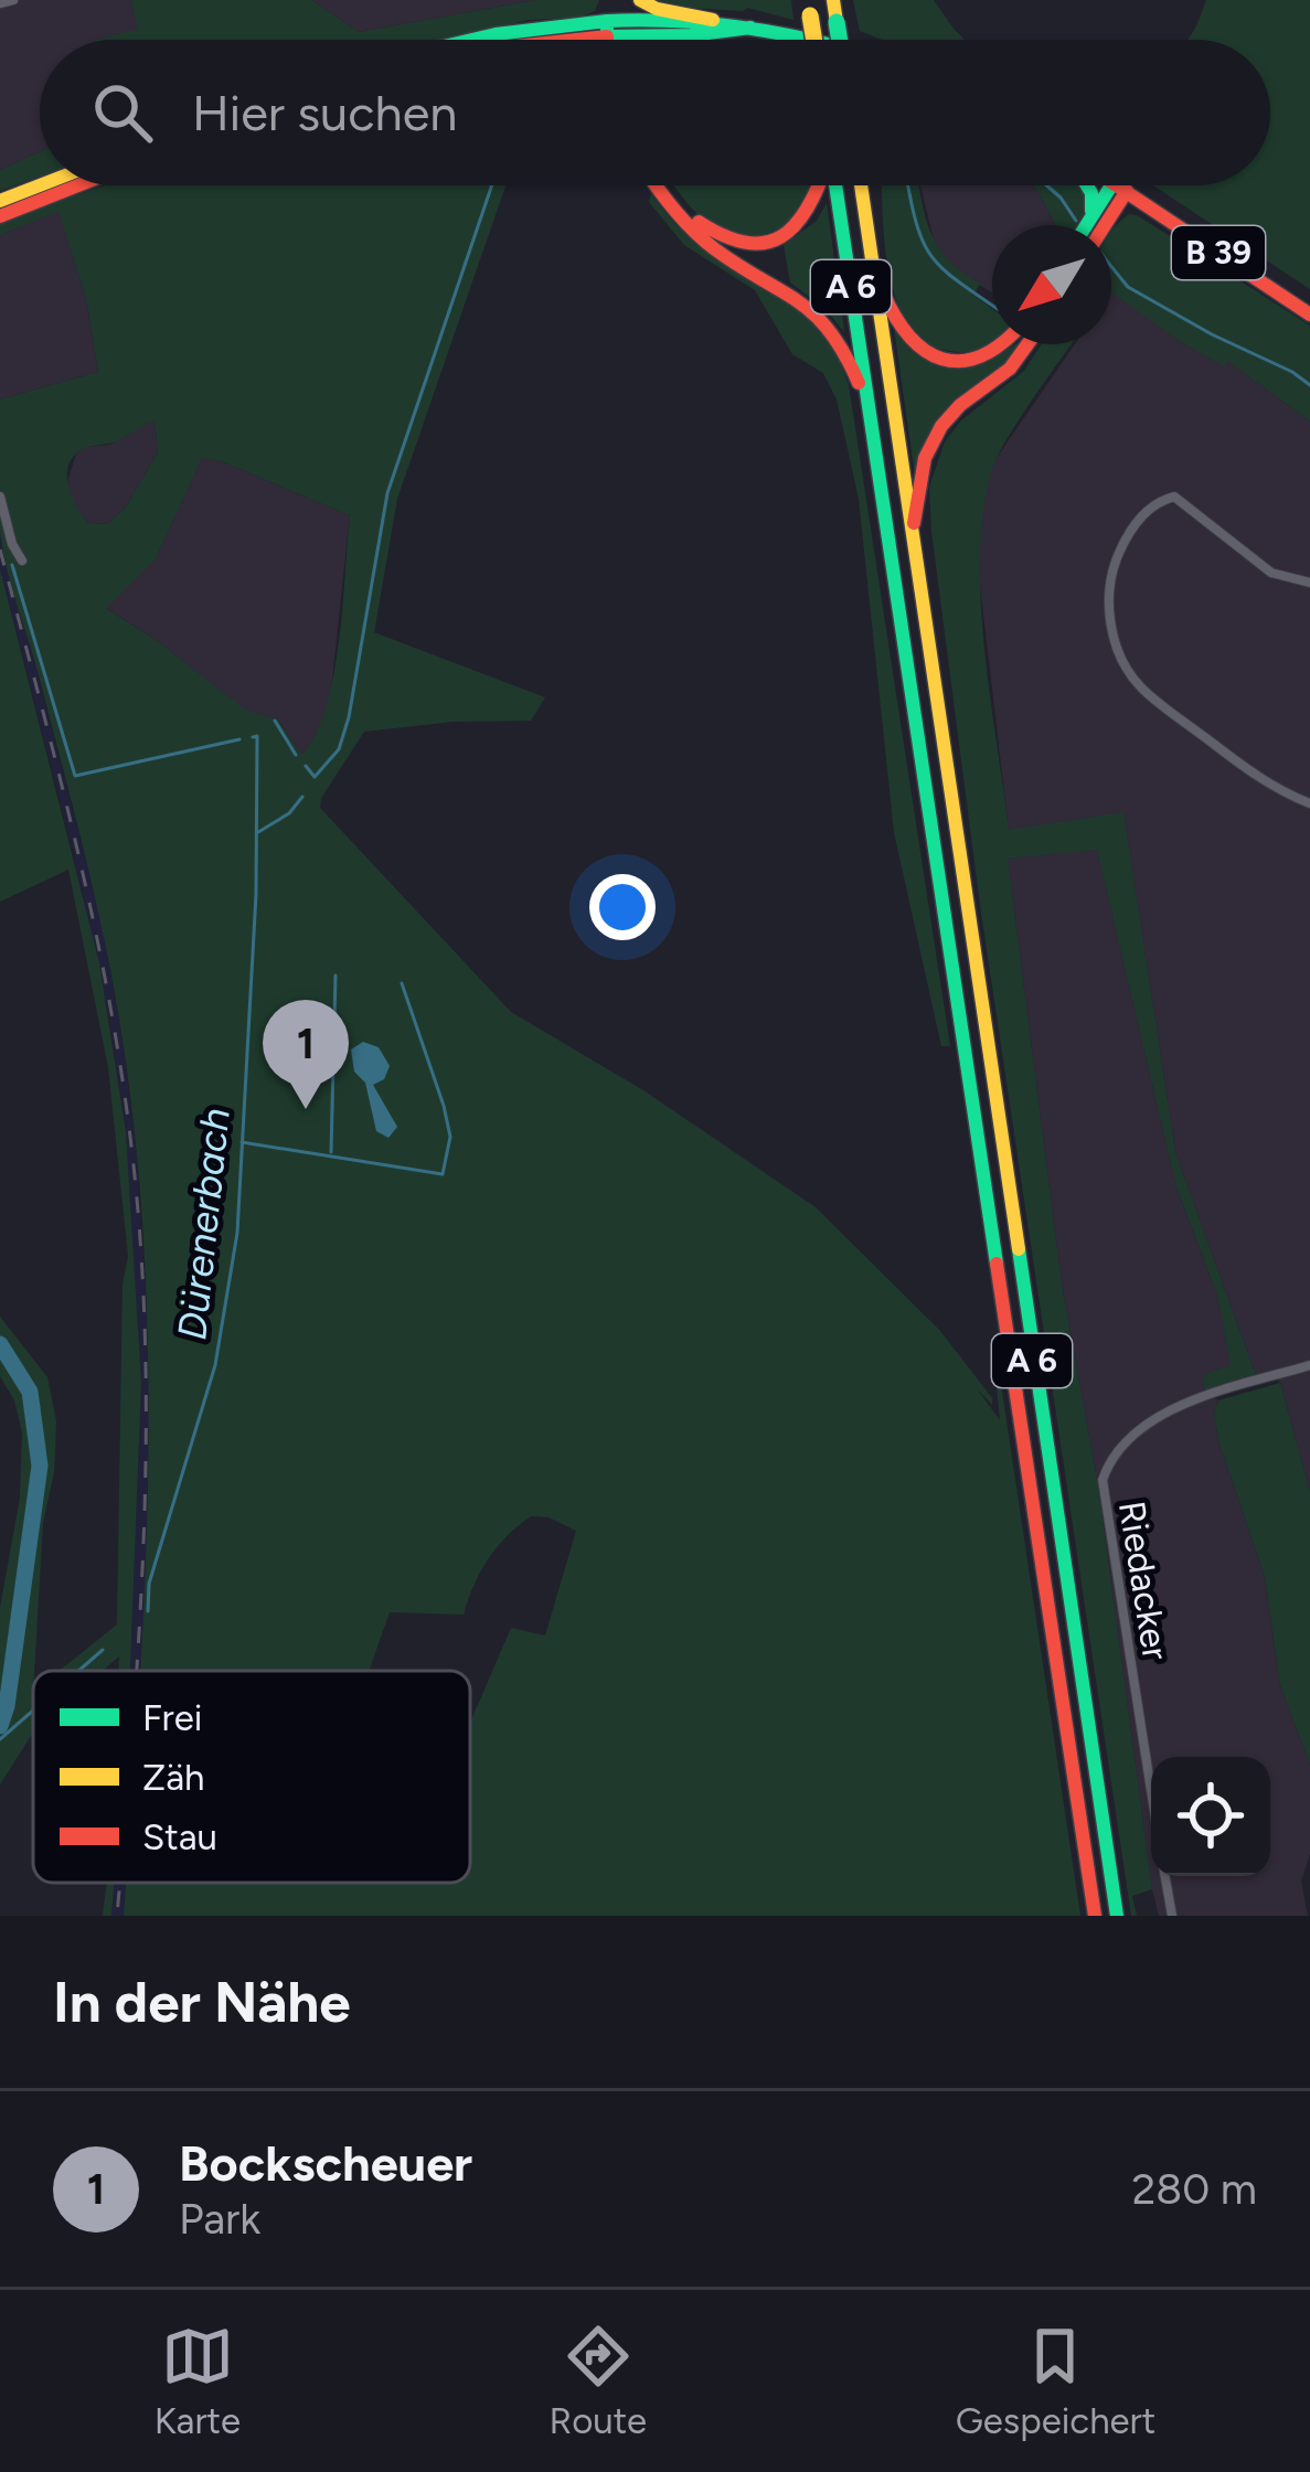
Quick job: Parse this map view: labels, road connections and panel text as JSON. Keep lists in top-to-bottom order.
{
  "streets": {
    "main road": ["B 39", "A 6"],
    "street": ["Riedacker"]
  },
  "water": ["Dürenerbach"],
  "legend": ["Frei", "Zäh", "Stau"],
  "north": "bottom left",
  "page": {
    "search": "Hier suchen",
    "pins": "1",
    "heading": "In der Nähe",
    "list": [
      {
        "mark": "1",
        "name": "Bockscheuer",
        "note": "Park",
        "value": "280 m"
      }
    ],
    "nav": ["Karte", "Route", "Gespeichert"]
  }
}
